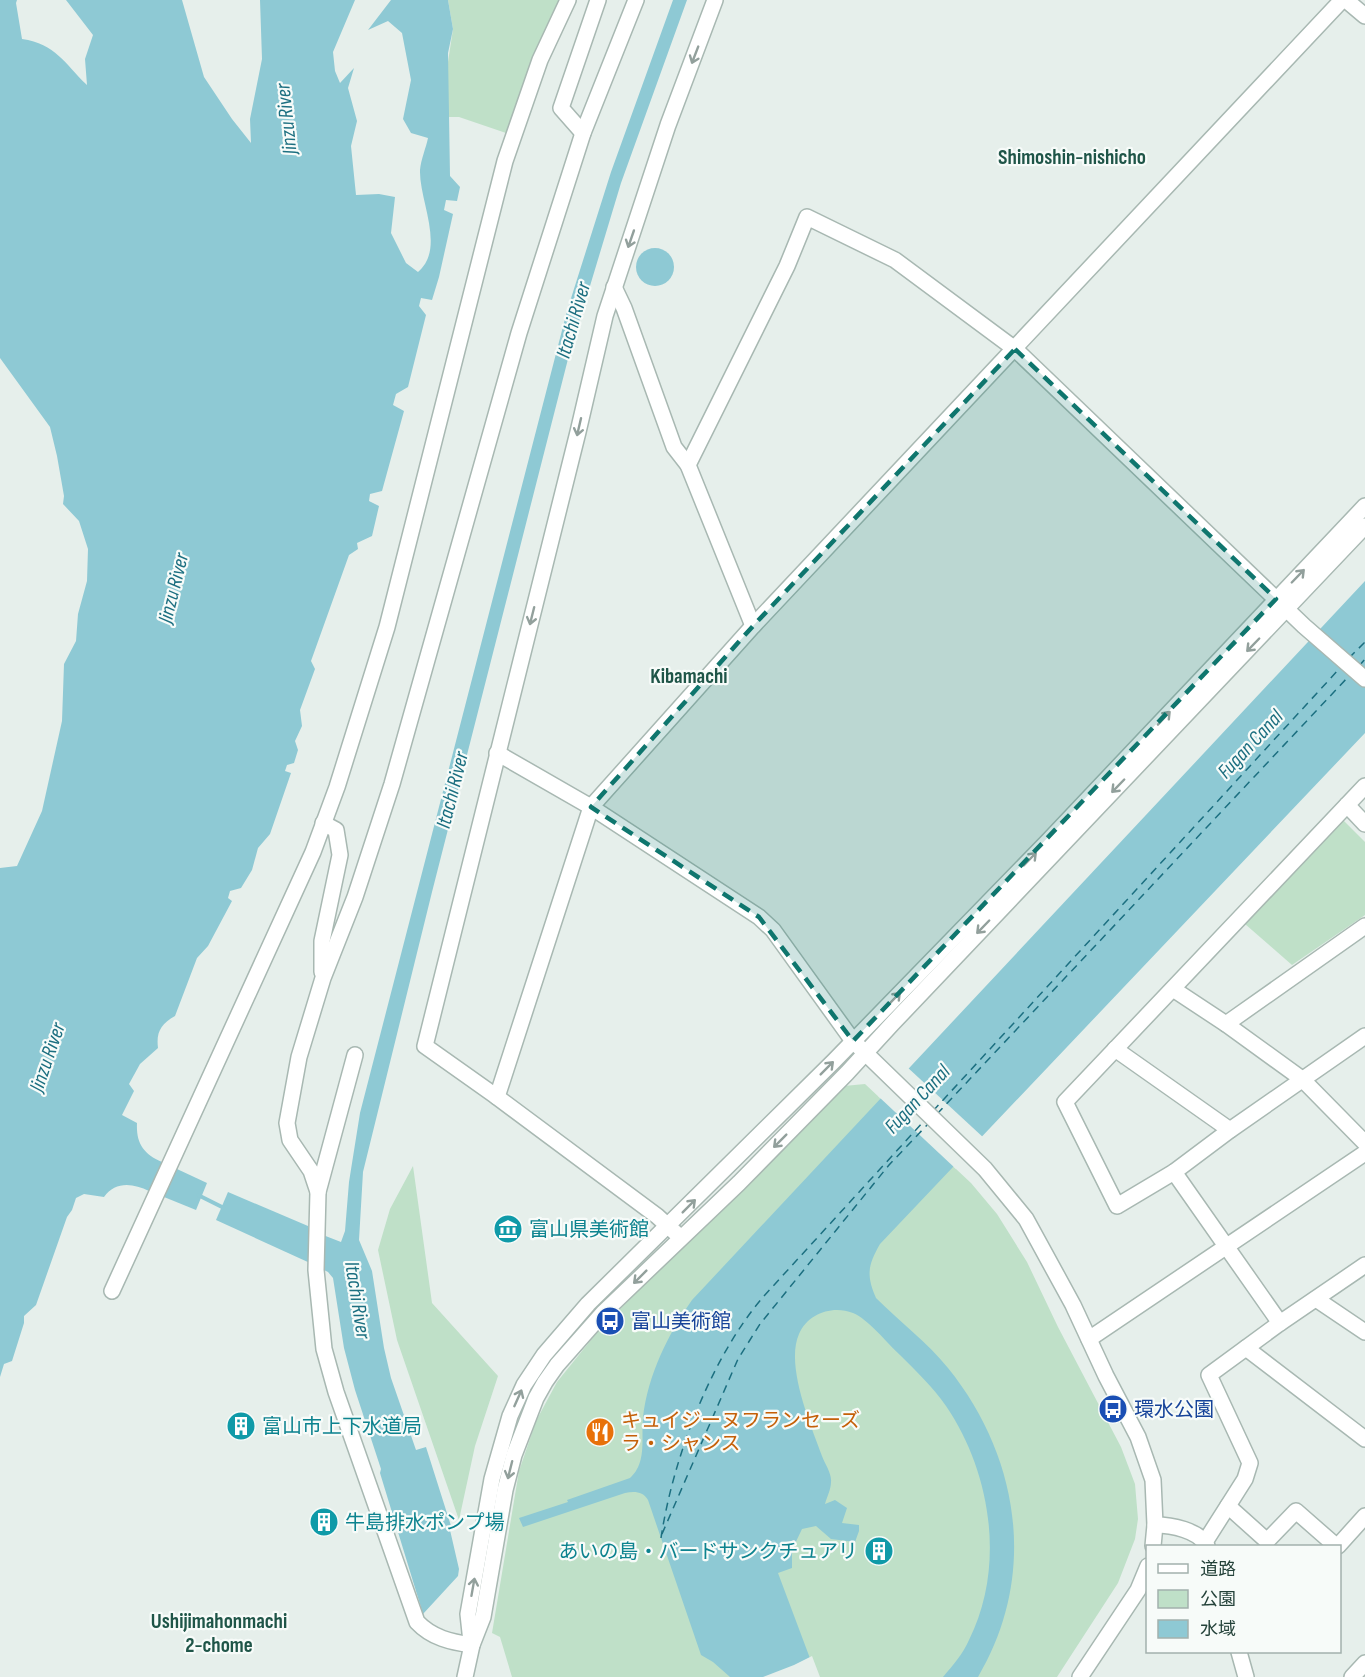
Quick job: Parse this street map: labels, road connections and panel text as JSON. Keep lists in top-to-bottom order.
{
  "districts": ["Shimoshin-nishicho", "Kibamachi", "Ushijimahonmachi 2-chome"],
  "water": ["Jinzu River", "Itachi River", "Fugan Canal"],
  "places": {
    "museum": ["富山県美術館"],
    "bus stop": ["富山美術館", "環水公園"],
    "building": ["富山市上下水道局", "牛島排水ポンプ場", "あいの島・バードサンクチュアリ"],
    "restaurant": ["キュイジーヌフランセーズ ラ・シャンス"]
  },
  "legend": ["道路", "公園", "水域"]
}
